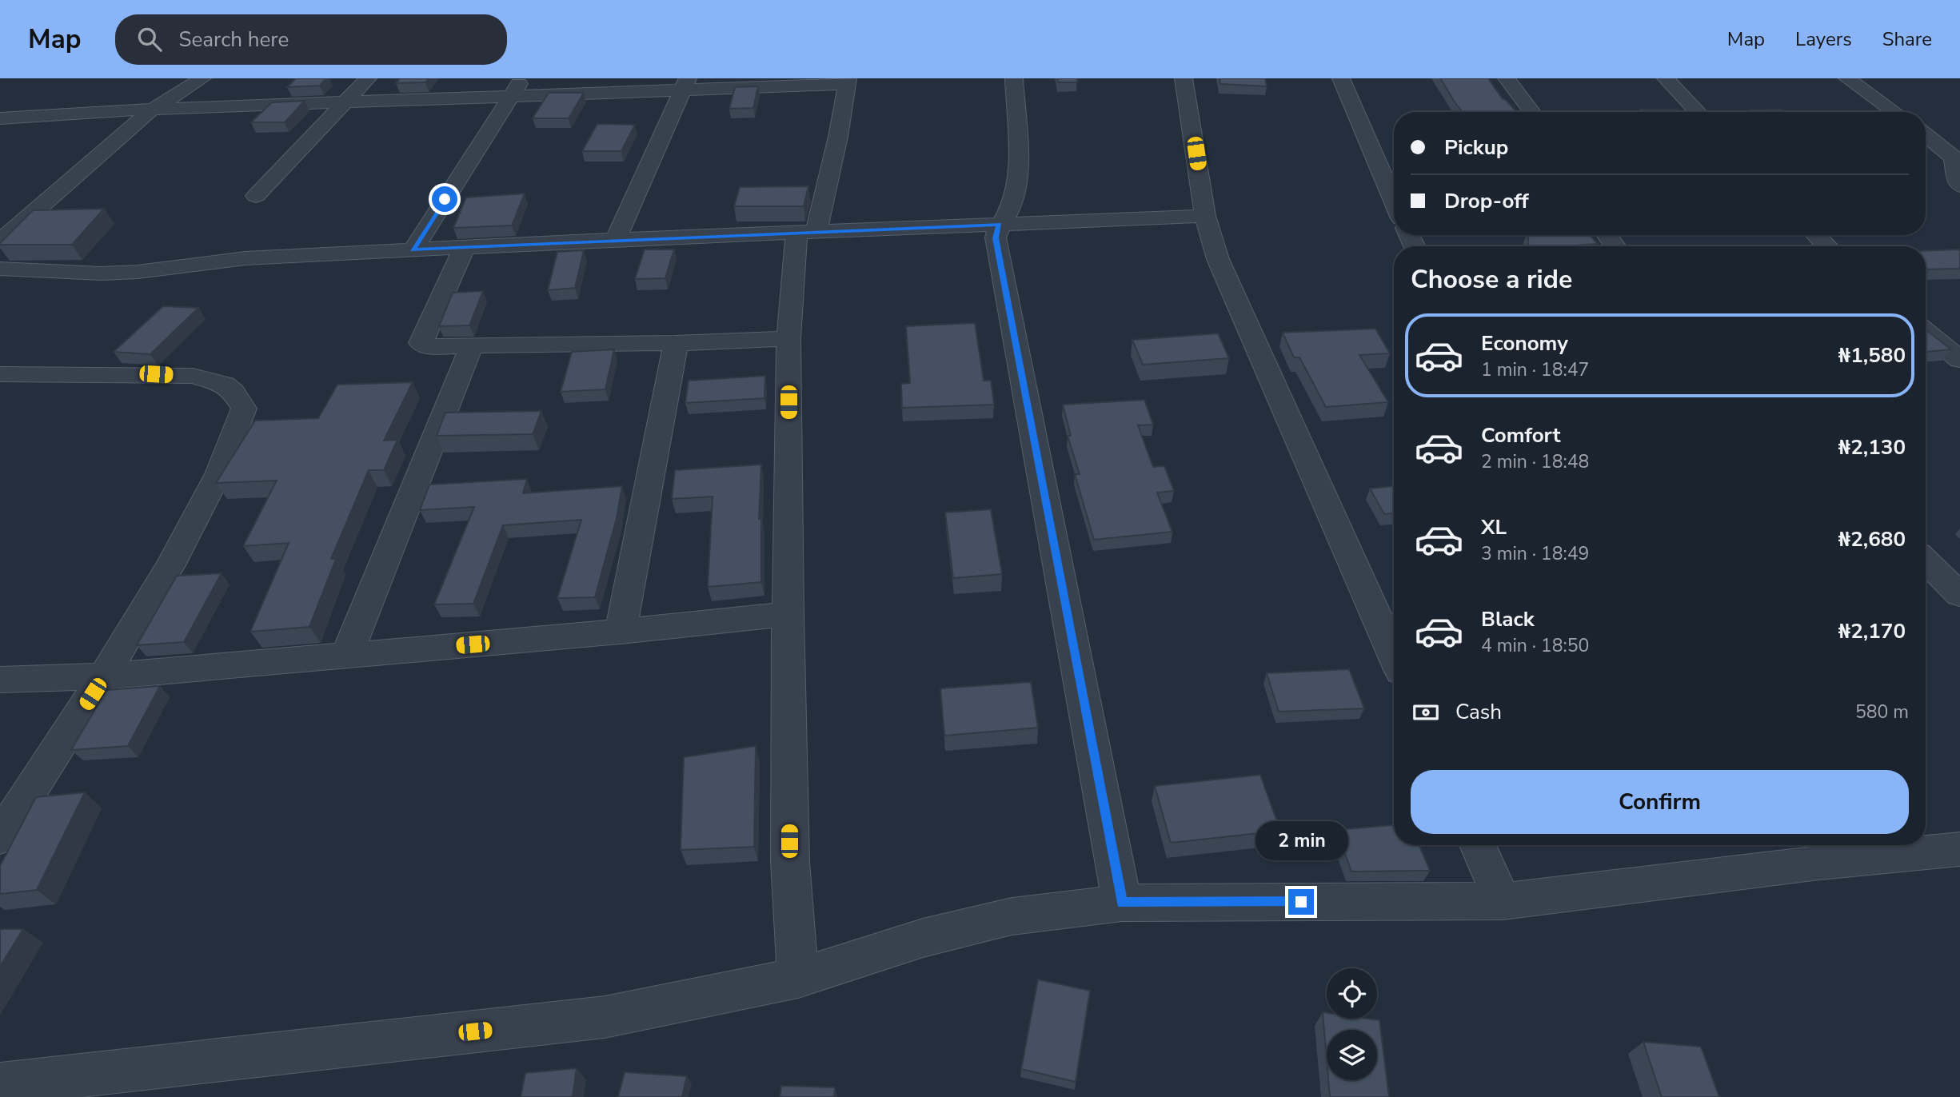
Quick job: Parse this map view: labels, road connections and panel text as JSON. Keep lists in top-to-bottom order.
{
  "page": {
    "header": "Map",
    "search": "Search here",
    "nav": ["Map", "Layers", "Share"],
    "banner": ["Pickup", "Drop-off"],
    "heading": "Choose a ride",
    "list": [
      {
        "name": "Economy",
        "note": "1 min · 18:47",
        "value": "₦1,580"
      },
      {
        "name": "Comfort",
        "note": "2 min · 18:48",
        "value": "₦2,130"
      },
      {
        "name": "XL",
        "note": "3 min · 18:49",
        "value": "₦2,680"
      },
      {
        "name": "Black",
        "note": "4 min · 18:50",
        "value": "₦2,170"
      }
    ],
    "pay": ["Cash", "580 m"],
    "buttons": "Confirm",
    "bubble": "2 min"
  }
}
